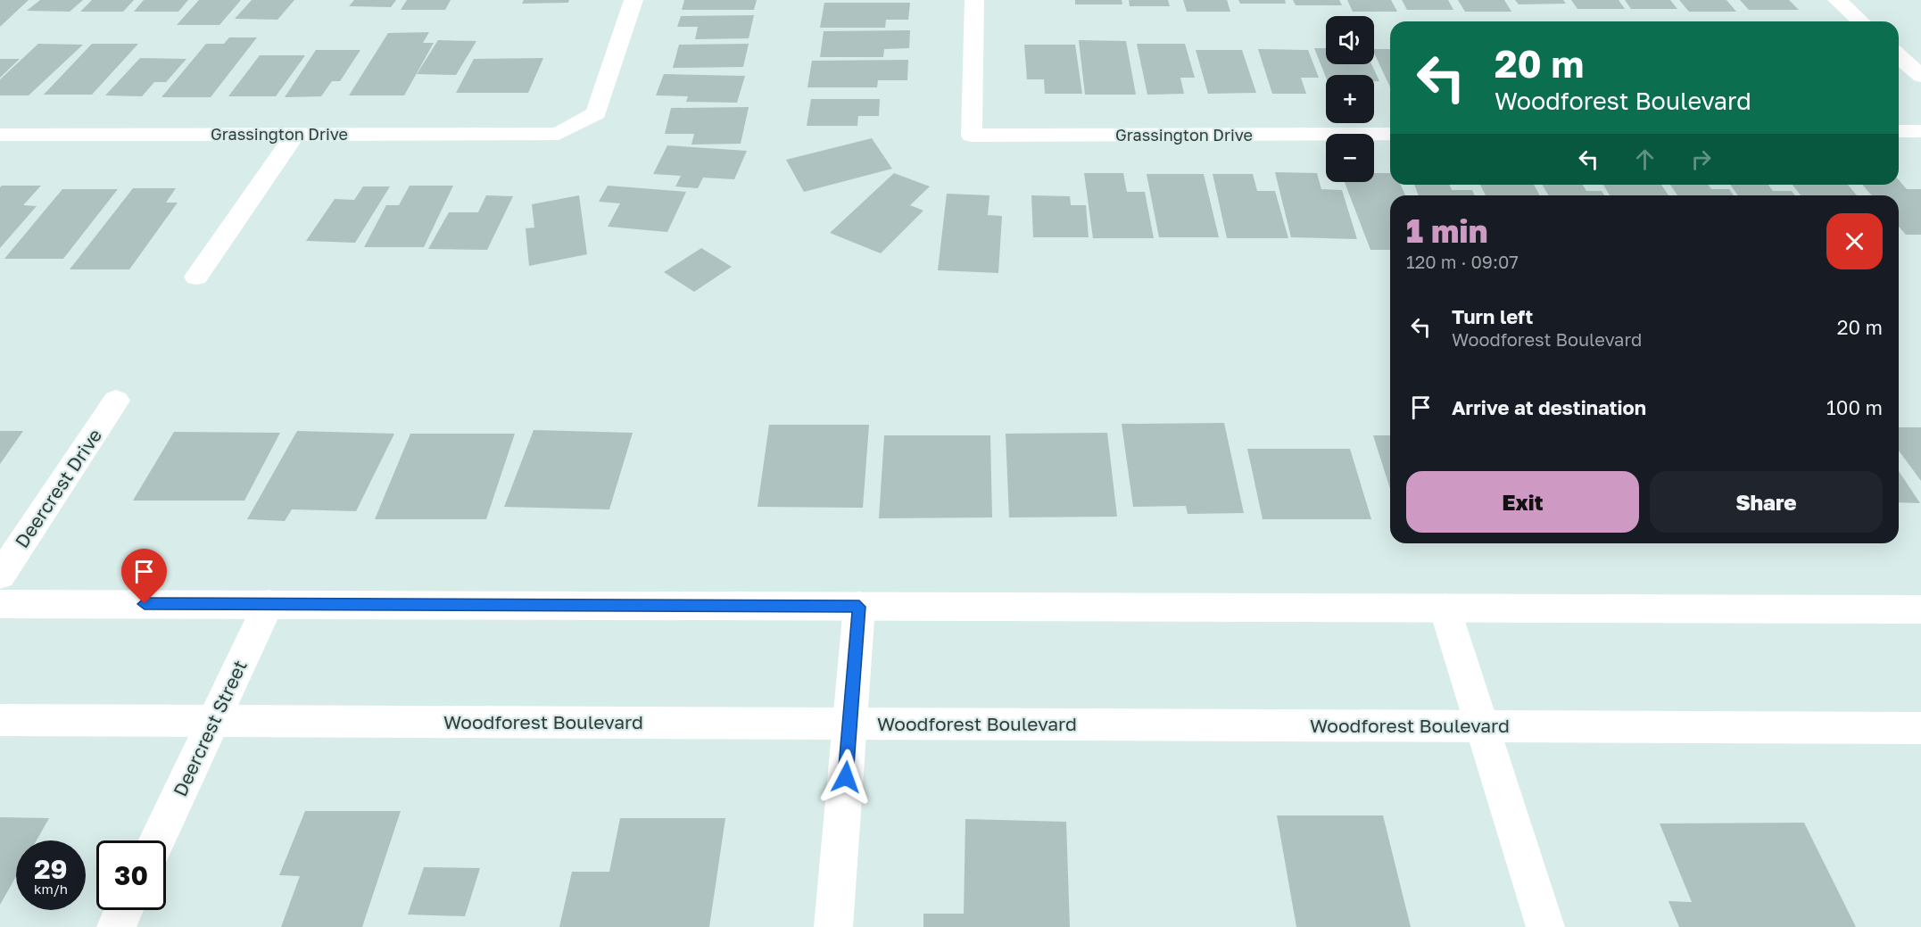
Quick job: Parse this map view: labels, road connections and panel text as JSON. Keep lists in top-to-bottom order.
{
  "streets": {
    "street": [
      "Grassington Drive",
      "Deercrest Drive",
      "Woodforest Boulevard",
      "Deercrest Street"
    ]
  },
  "crossings": [
    ["Woodforest Boulevard", "Deercrest Street"]
  ],
  "page": {
    "map_buttons": ["+", "−"],
    "turn": ["20 m", "Woodforest Boulevard"],
    "heading": ["1 min", "120 m · 09:07"],
    "list": [
      {
        "name": "Turn left",
        "note": "Woodforest Boulevard",
        "value": "20 m"
      },
      {
        "name": "Arrive at destination",
        "value": "100 m"
      }
    ],
    "buttons": ["Exit", "Share"],
    "speed": "29 km/h",
    "limit": "30"
  }
}
